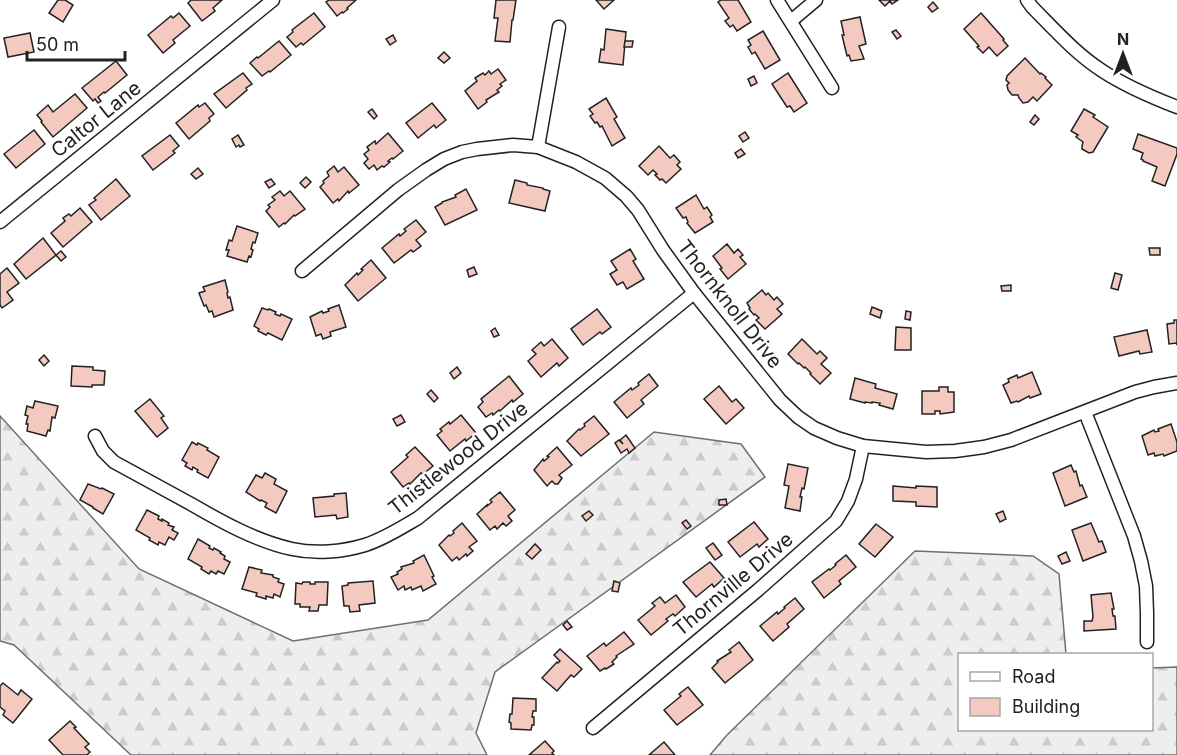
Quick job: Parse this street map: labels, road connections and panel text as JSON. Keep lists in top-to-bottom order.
{
  "streets": {
    "street": [
      "Caltor Lane",
      "Thornknoll Drive",
      "Thistlewood Drive",
      "Thornville Drive"
    ]
  },
  "crossings": [
    ["Thornknoll Drive", "Thistlewood Drive"],
    ["Thornknoll Drive", "Thornville Drive"]
  ],
  "legend": ["Road", "Building"],
  "scale_bar": "50 m",
  "north": "top"
}
